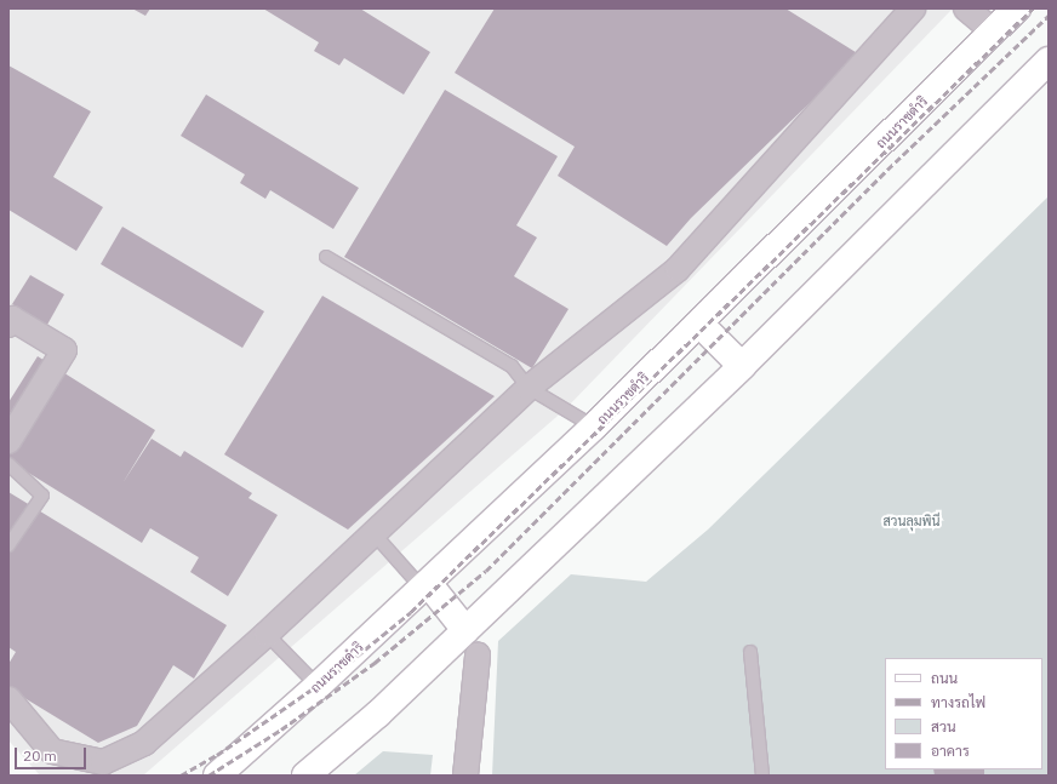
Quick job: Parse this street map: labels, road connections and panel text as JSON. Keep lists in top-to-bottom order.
{
  "streets": {
    "main road": ["ถนนราชดำริ"]
  },
  "parks": ["สวนลุมพินี"],
  "legend": [
    "ถนน",
    "ทางรถไฟ",
    "สวน",
    "อาคาร"
  ],
  "scale_bar": "20 m"
}
